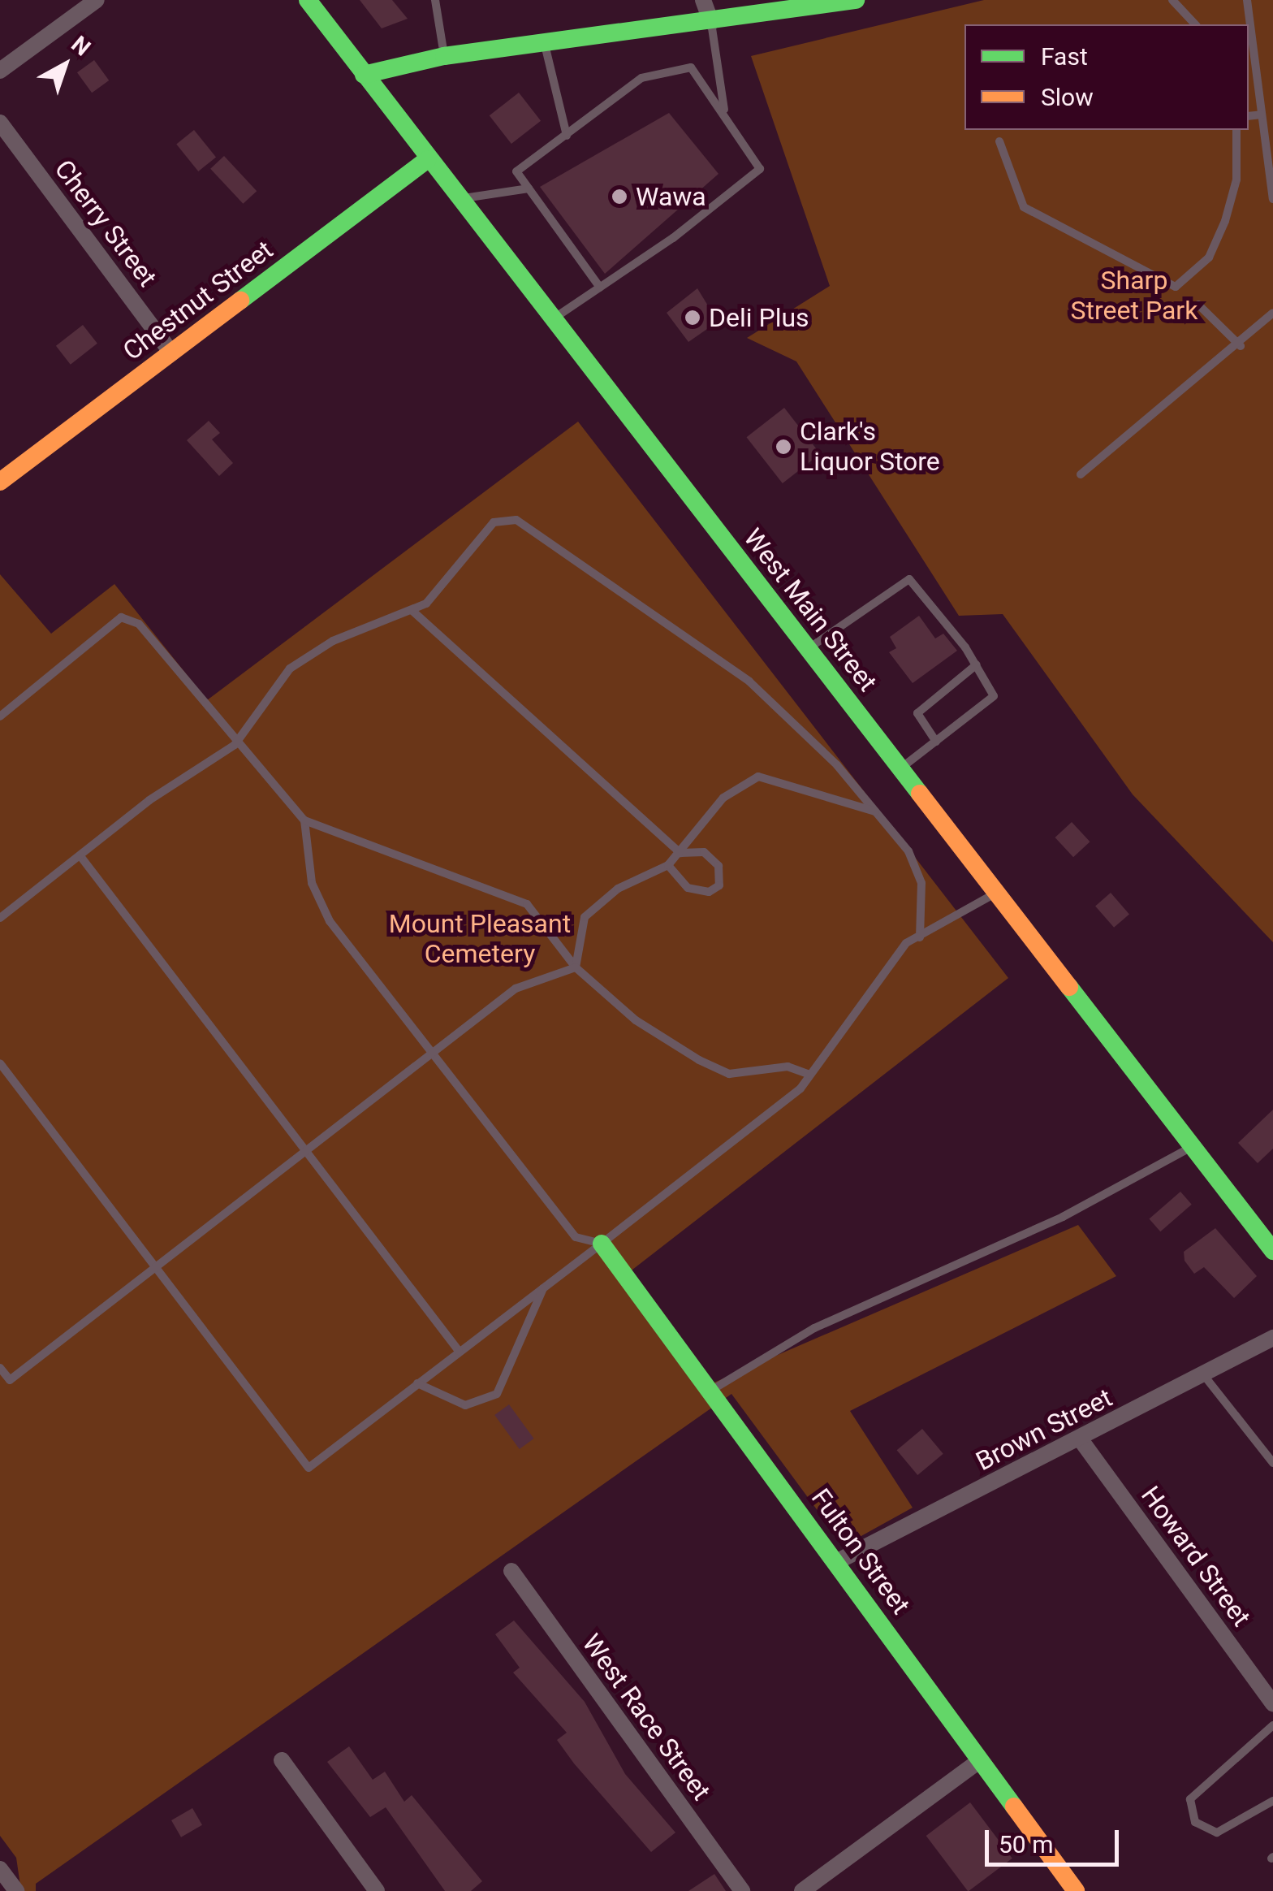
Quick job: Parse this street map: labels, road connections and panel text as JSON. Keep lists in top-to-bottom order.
{
  "streets": {
    "main road": ["Chestnut Street", "West Main Street", "Fulton Street"],
    "street": [
      "Cherry Street",
      "Brown Street",
      "Howard Street",
      "West Race Street"
    ]
  },
  "crossings": [
    ["Cherry Street", "Chestnut Street"],
    ["Chestnut Street", "West Main Street"],
    ["Brown Street", "Fulton Street"],
    ["Brown Street", "Howard Street"]
  ],
  "parks": ["Sharp Street Park", "Mount Pleasant Cemetery"],
  "places": ["Wawa", "Deli Plus", "Clark's Liquor Store"],
  "legend": ["Fast", "Slow"],
  "scale_bar": "50 m",
  "north": "top right"
}
